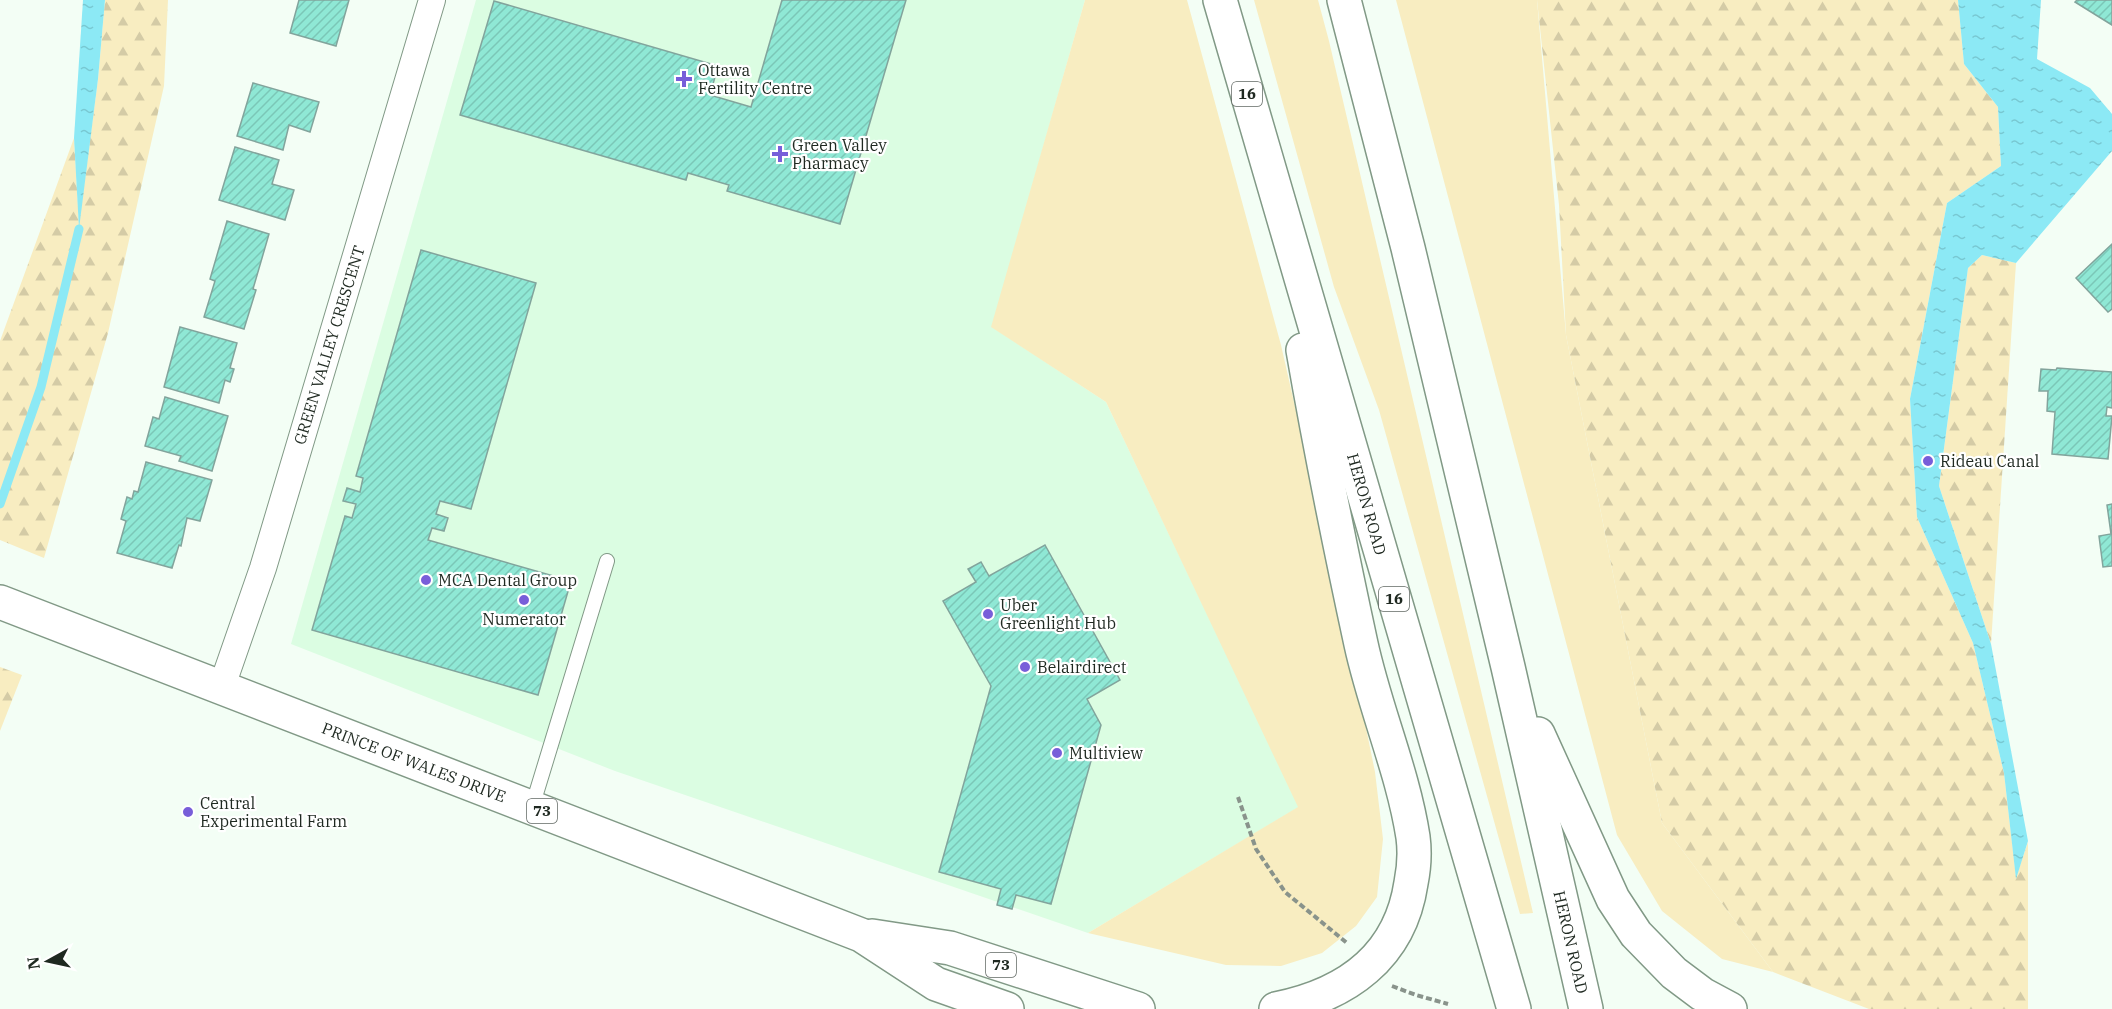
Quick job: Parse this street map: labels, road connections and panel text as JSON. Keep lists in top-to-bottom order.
{
  "streets": {
    "main road": [
      "16",
      "HERON ROAD",
      "PRINCE OF WALES DRIVE",
      "73"
    ],
    "street": ["GREEN VALLEY CRESCENT"]
  },
  "crossings": [
    ["GREEN VALLEY CRESCENT", "PRINCE OF WALES DRIVE"]
  ],
  "places": {
    "health": ["Ottawa Fertility Centre", "Green Valley Pharmacy"],
    "other": [
      "Rideau Canal",
      "MCA Dental Group",
      "Numerator",
      "Uber Greenlight Hub",
      "Belairdirect",
      "Multiview",
      "Central Experimental Farm"
    ]
  },
  "north": "left"
}
